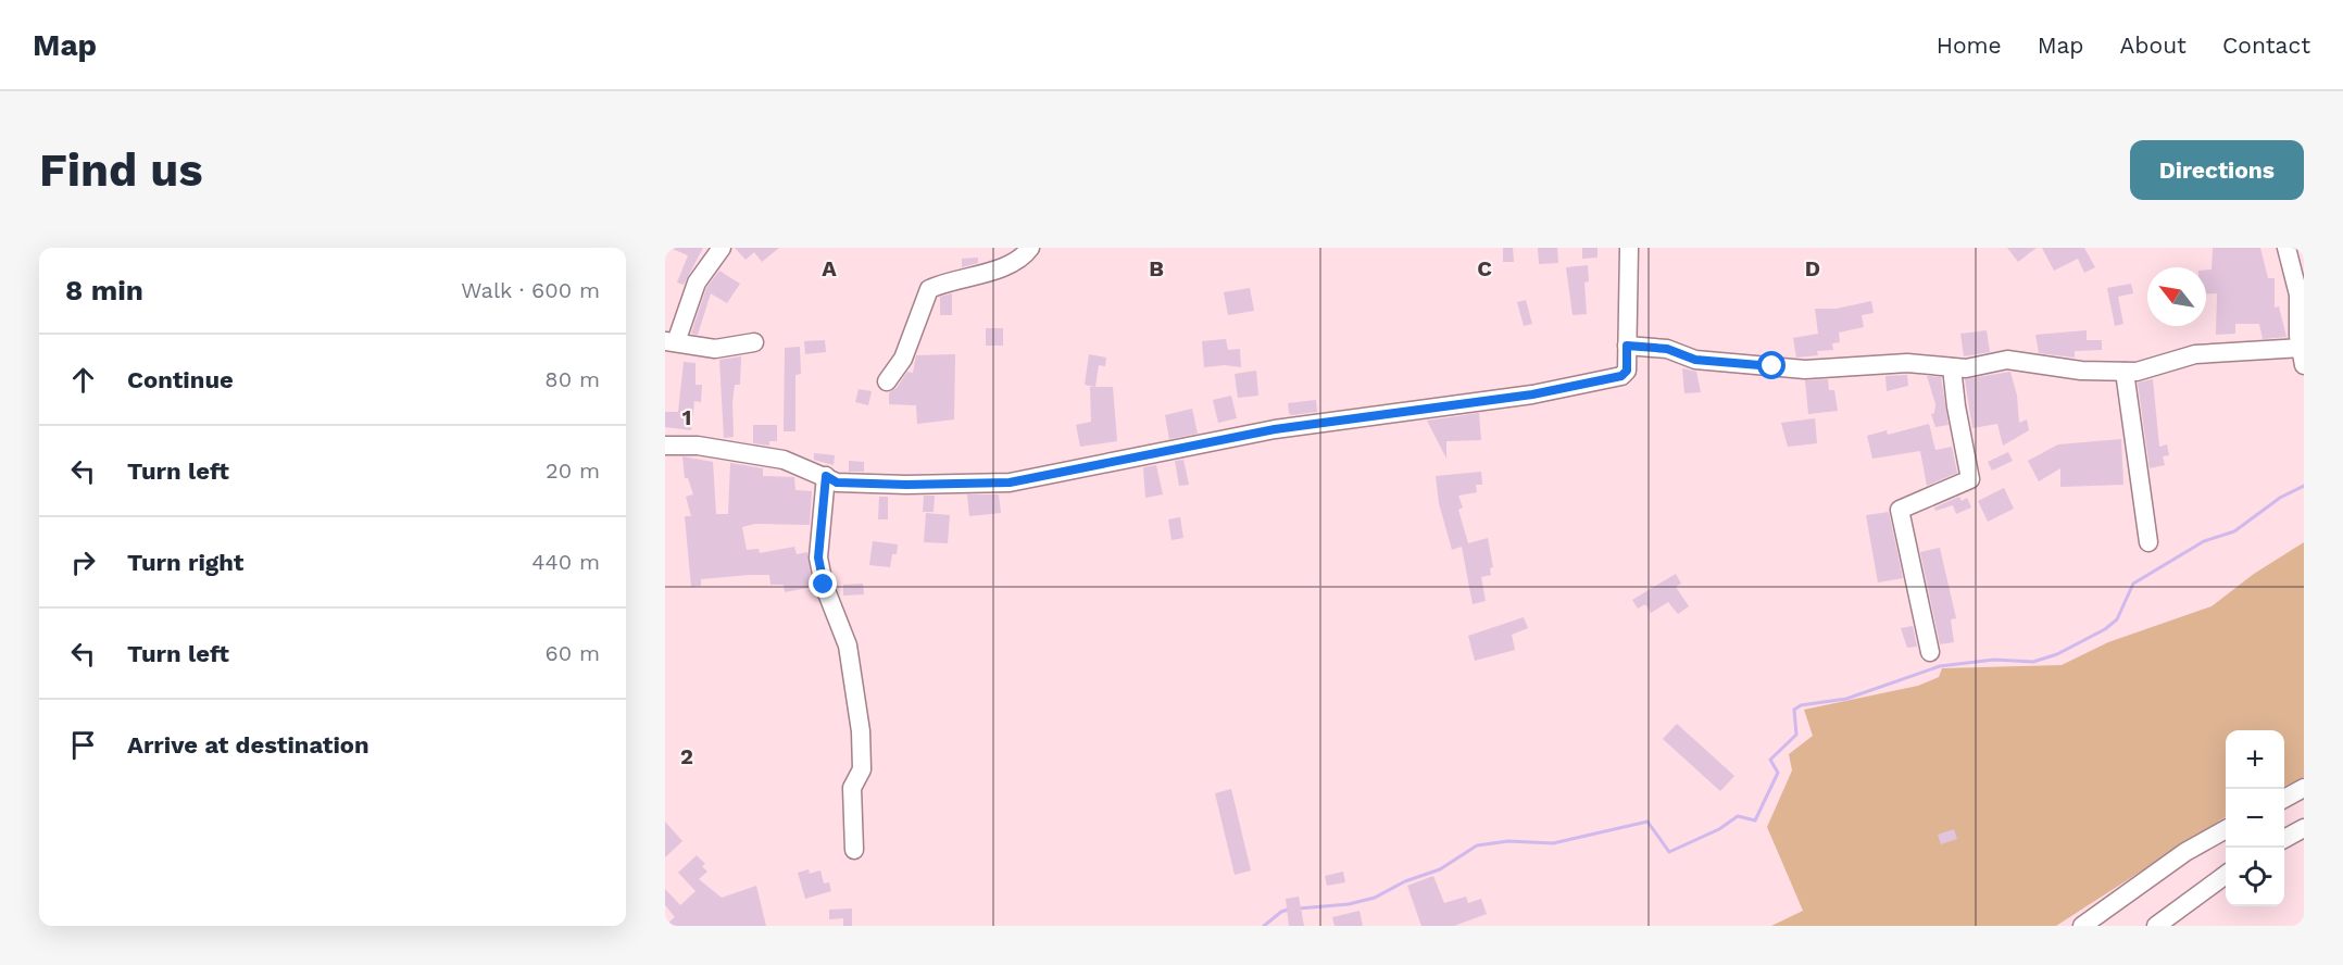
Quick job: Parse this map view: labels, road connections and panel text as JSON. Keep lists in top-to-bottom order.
{
  "north": "top left",
  "page": {
    "header": "Map",
    "nav": [
      "Home",
      "Map",
      "About",
      "Contact"
    ],
    "buttons": "Directions",
    "title": "Find us",
    "heading": ["8 min", "Walk · 600 m"],
    "list": [
      ["Continue", "80 m"],
      ["Turn left", "20 m"],
      ["Turn right", "440 m"],
      ["Turn left", "60 m"],
      "Arrive at destination"
    ],
    "map_buttons": ["+", "−"]
  },
  "grid": {
    "columns": [
      "A",
      "B",
      "C",
      "D"
    ],
    "rows": ["1", "2"]
  }
}
